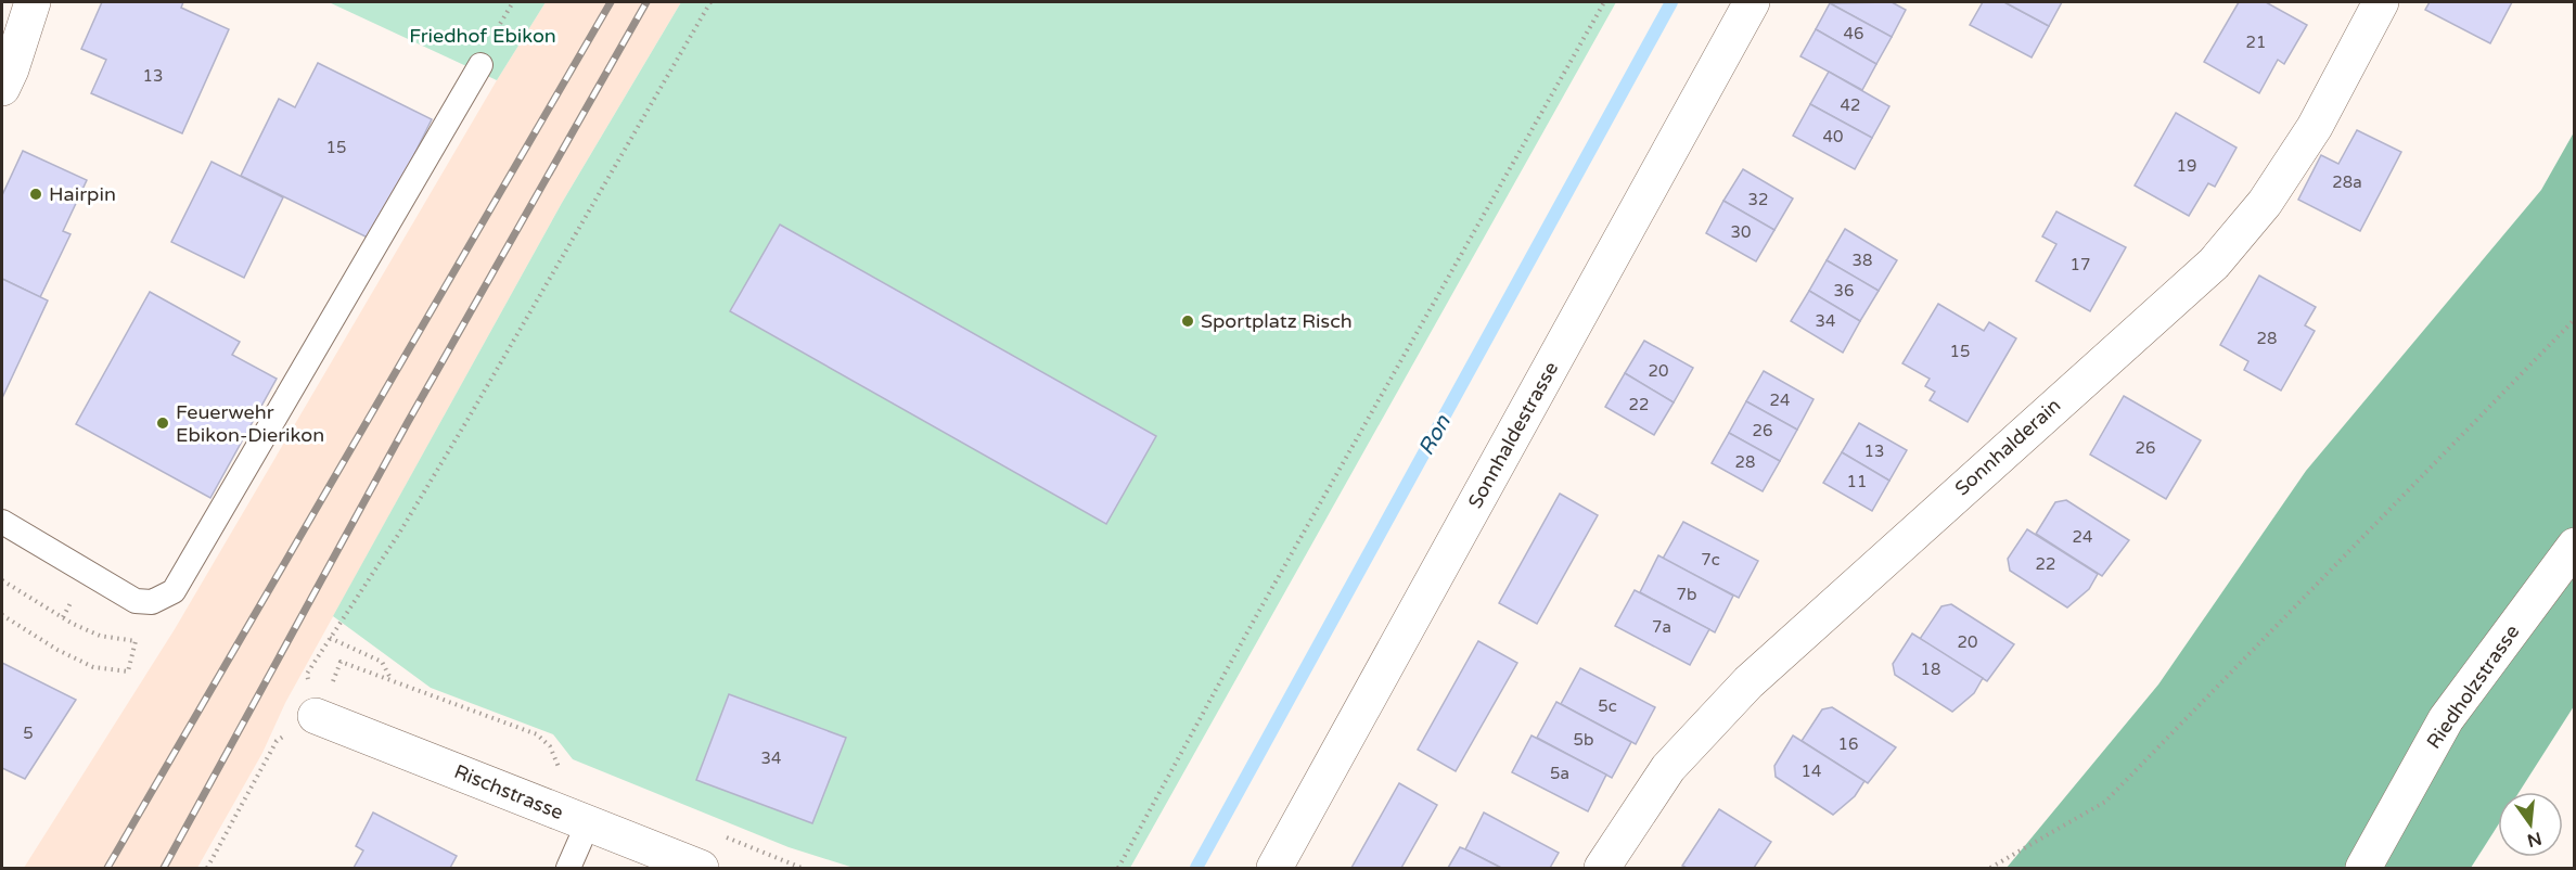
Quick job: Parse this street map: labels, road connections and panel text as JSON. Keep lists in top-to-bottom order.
{
  "streets": {
    "street": [
      "Sonnhaldestrasse",
      "Sonnhalderain",
      "Riedholzstrasse",
      "Rischstrasse"
    ]
  },
  "water": ["Ron"],
  "parks": ["Friedhof Ebikon"],
  "places": ["Hairpin", "Sportplatz Risch", "Feuerwehr Ebikon-Dierikon"],
  "house_numbers": [
    "46",
    "21",
    "13",
    "42",
    "40",
    "15",
    "19",
    "28a",
    "32",
    "30",
    "38",
    "17",
    "36",
    "34",
    "28",
    "15",
    "20",
    "24",
    "22",
    "26",
    "26",
    "13",
    "28",
    "11",
    "24",
    "7c",
    "22",
    "7b",
    "7a",
    "20",
    "18",
    "5c",
    "5",
    "5b",
    "16",
    "34",
    "14",
    "5a"
  ],
  "north": "bottom"
}
